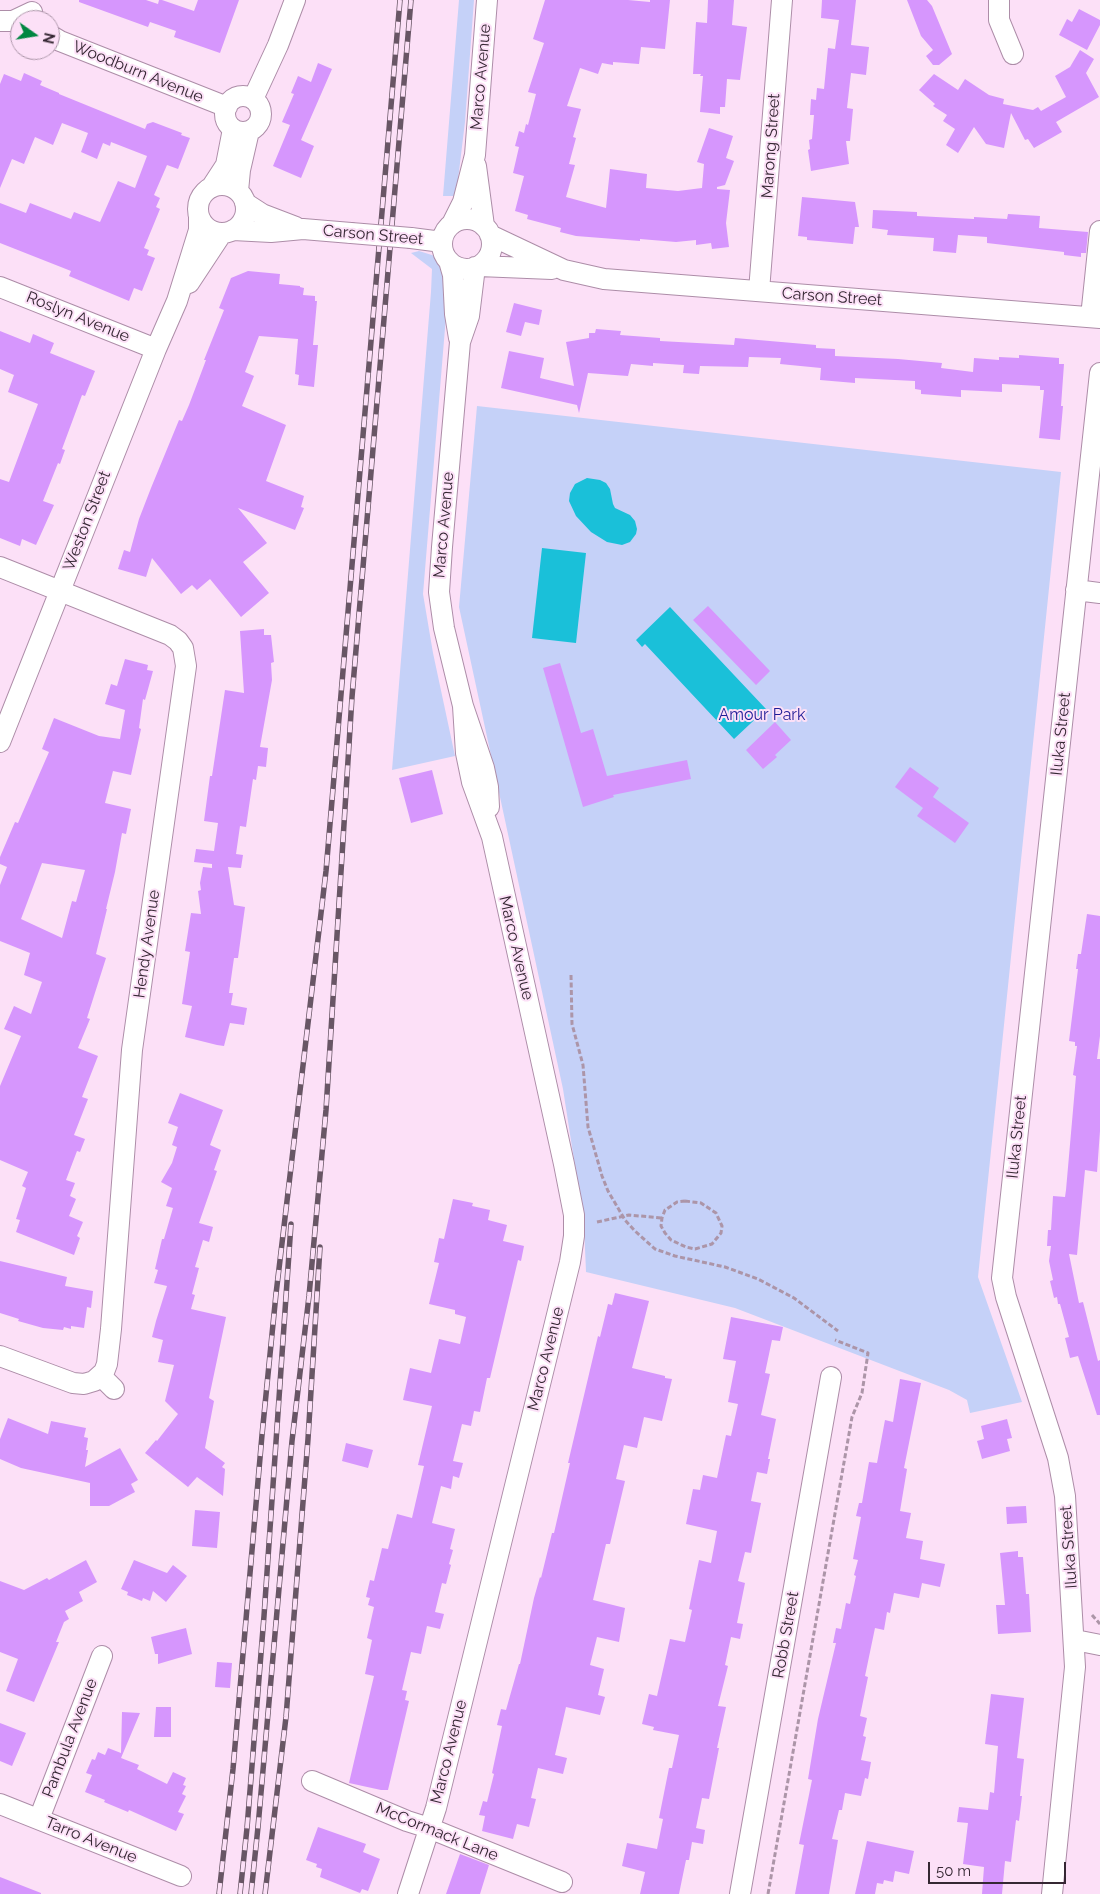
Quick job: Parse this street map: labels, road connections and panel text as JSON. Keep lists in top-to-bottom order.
{
  "streets": {
    "street": [
      "Woodburn Avenue",
      "Marco Avenue",
      "Marong Street",
      "Carson Street",
      "Roslyn Avenue",
      "Weston Street",
      "Iluka Street",
      "Hendy Avenue",
      "Robb Street",
      "Pambula Avenue",
      "McCormack Lane",
      "Tarro Avenue"
    ]
  },
  "crossings": [
    ["Marco Avenue", "Carson Street"],
    ["Marco Avenue", "McCormack Lane"],
    ["Marong Street", "Carson Street"],
    ["Carson Street", "Weston Street"],
    ["Roslyn Avenue", "Weston Street"],
    ["Weston Street", "Hendy Avenue"],
    ["Pambula Avenue", "Tarro Avenue"]
  ],
  "parks": ["Amour Park"],
  "scale_bar": "50 m",
  "north": "right"
}
